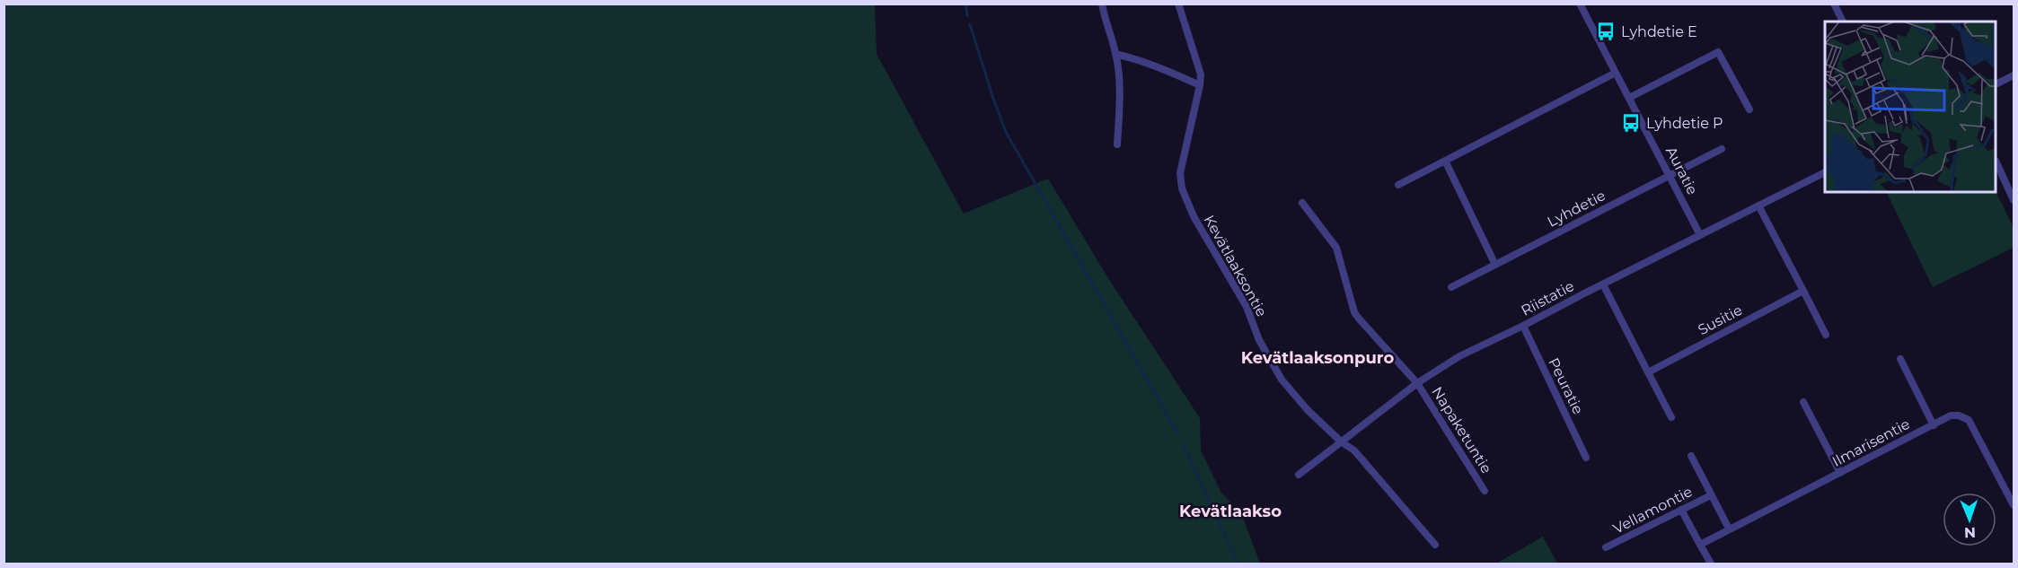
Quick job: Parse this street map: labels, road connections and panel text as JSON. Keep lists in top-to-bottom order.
{
  "streets": {
    "street": [
      "Auratie",
      "Lyhdetie",
      "Kevätlaaksontie",
      "Riistatie",
      "Susitie",
      "Peuratie",
      "Napaketuntie",
      "Ilmarisentie",
      "Vellamontie"
    ]
  },
  "crossings": [
    ["Auratie", "Lyhdetie"],
    ["Auratie", "Riistatie"],
    ["Kevätlaaksontie", "Riistatie"],
    ["Riistatie", "Peuratie"],
    ["Riistatie", "Napaketuntie"]
  ],
  "districts": ["Kevätlaaksonpuro", "Kevätlaakso"],
  "places": {
    "bus stop": ["Lyhdetie E", "Lyhdetie P"]
  },
  "north": "bottom"
}
